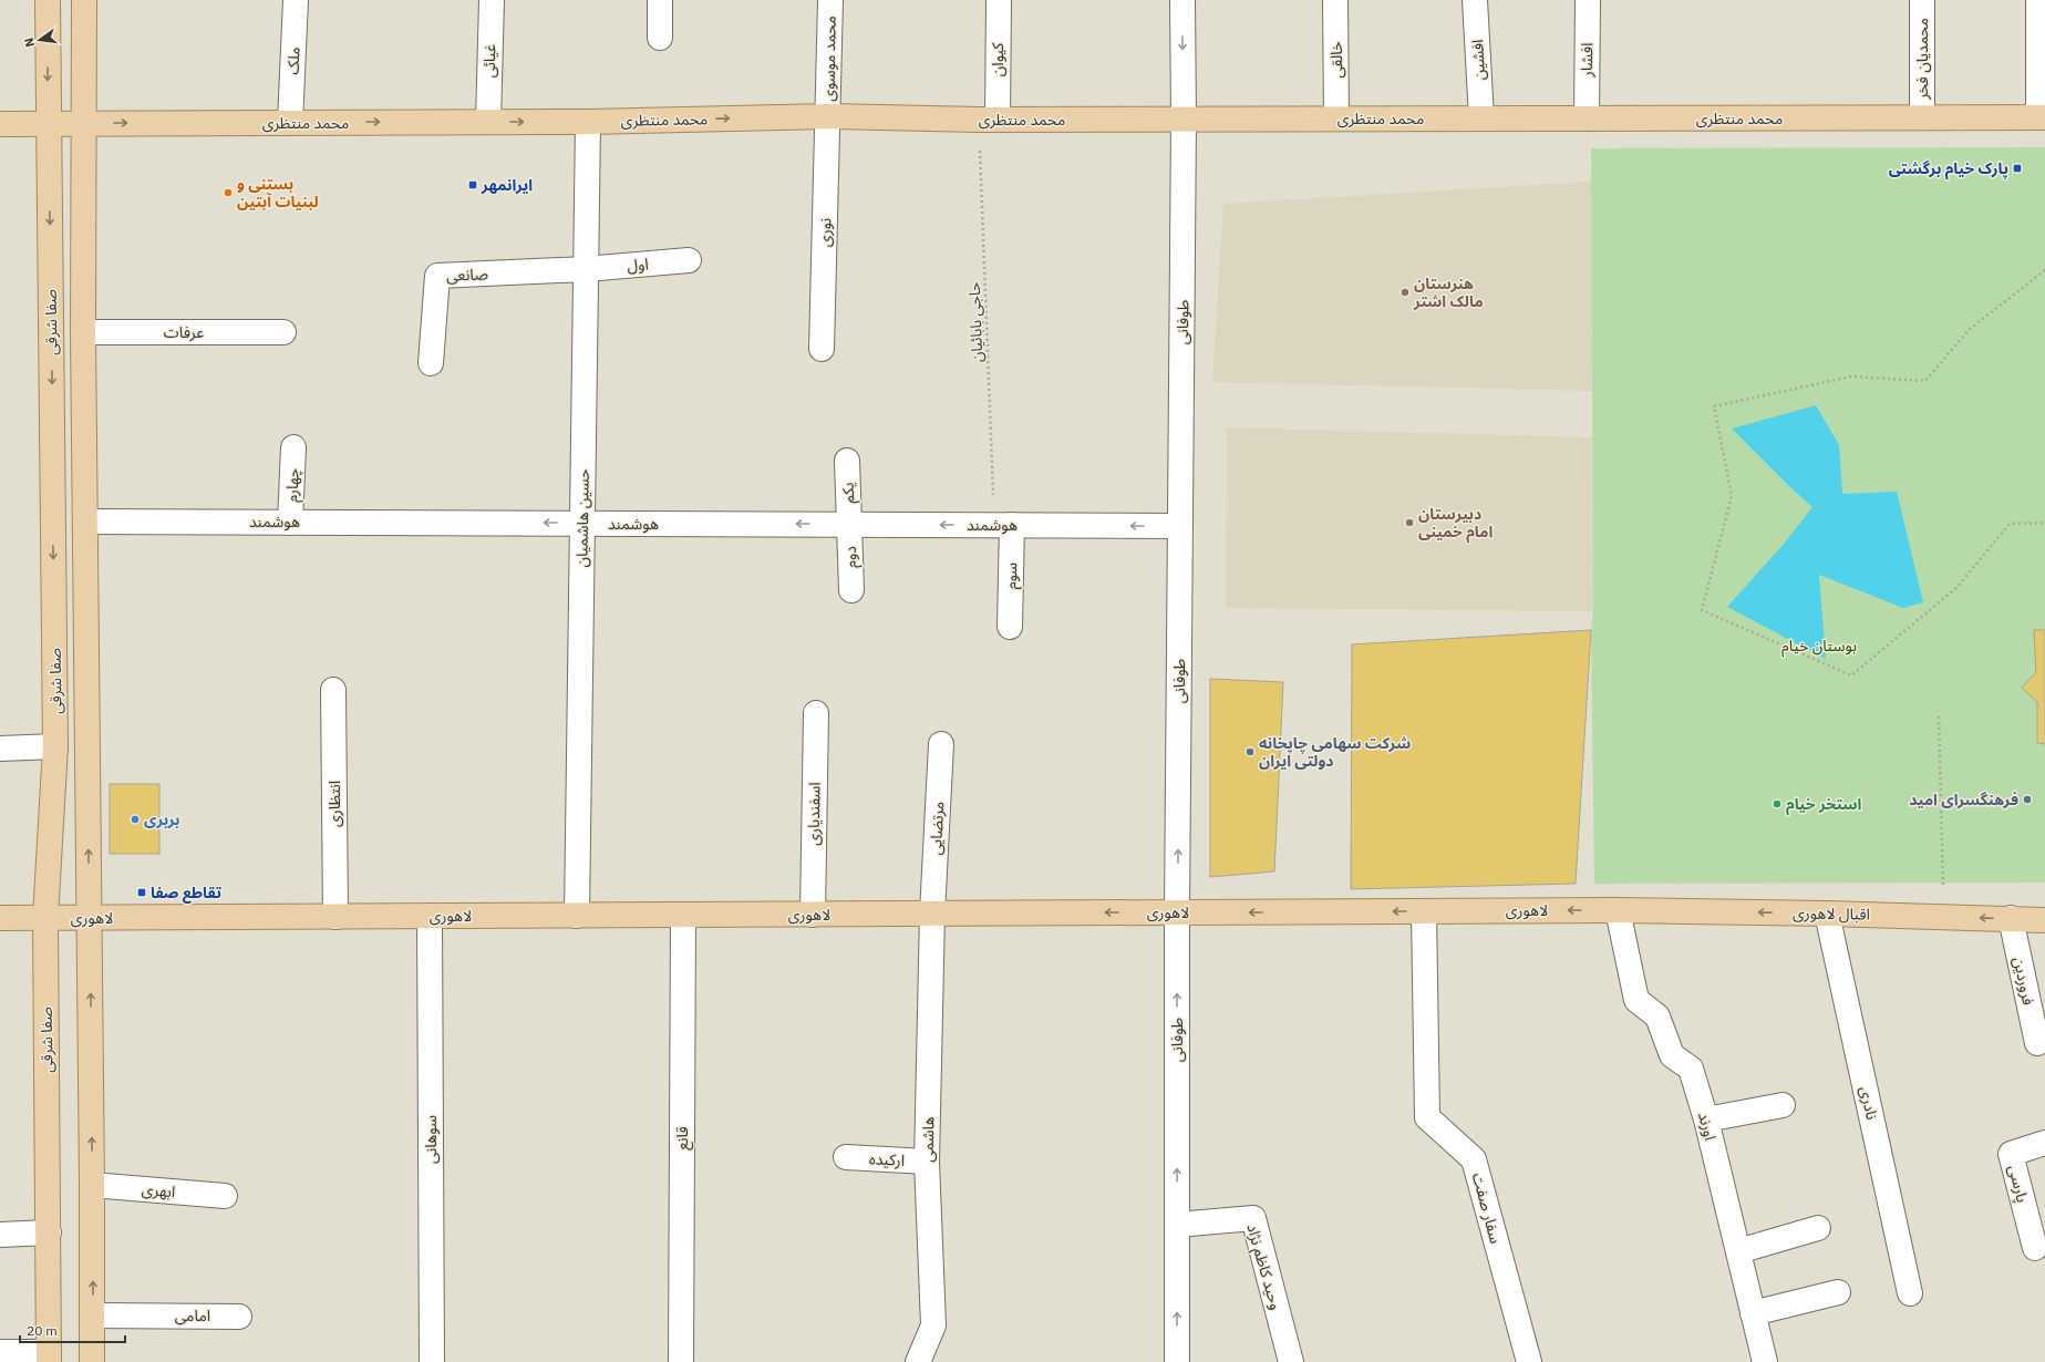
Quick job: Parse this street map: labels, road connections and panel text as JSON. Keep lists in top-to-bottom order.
{
  "streets": {
    "main road": [
      "محمد منتظری",
      "صفا شرقی",
      "لاهوری",
      "اقبال لاهوری"
    ],
    "street": [
      "محمد موسوی",
      "محمدیان فخر",
      "کیوان",
      "خالقی",
      "افشین",
      "افشار",
      "ملک",
      "غیائی",
      "نوری",
      "اول",
      "صانعی",
      "طوفانی",
      "عرفات",
      "چهارم",
      "یکم",
      "حسین هاشمیان",
      "هوشمند",
      "دوم",
      "سوم",
      "انتظاری",
      "اسفندیاری",
      "مرتضایی",
      "فروردین",
      "نادری",
      "اورند",
      "قانع",
      "سوهانی",
      "هاشمی",
      "ارکیده",
      "پارسی",
      "ابهری",
      "سفار صفت",
      "وحید کاظم نژاد",
      "امامی"
    ],
    "path": ["حاجی بابائیان"]
  },
  "crossings": [
    ["محمد موسوی", "محمد منتظری"],
    ["محمد موسوی", "نوری"],
    ["محمدیان فخر", "محمد منتظری"],
    ["کیوان", "محمد منتظری"],
    ["کیوان", "حاجی بابائیان"],
    ["خالقی", "محمد منتظری"],
    ["افشین", "محمد منتظری"],
    ["افشار", "محمد منتظری"],
    ["ملک", "محمد منتظری"],
    ["غیائی", "محمد منتظری"],
    ["محمد منتظری", "نوری"],
    ["محمد منتظری", "صفا شرقی"],
    ["محمد منتظری", "حاجی بابائیان"],
    ["محمد منتظری", "طوفانی"],
    ["محمد منتظری", "حسین هاشمیان"],
    ["اول", "صانعی"],
    ["اول", "حسین هاشمیان"],
    ["صانعی", "حسین هاشمیان"],
    ["صفا شرقی", "عرفات"],
    ["صفا شرقی", "هوشمند"],
    ["صفا شرقی", "لاهوری"],
    ["صفا شرقی", "ابهری"],
    ["صفا شرقی", "امامی"],
    ["حاجی بابائیان", "هوشمند"],
    ["حاجی بابائیان", "سوم"],
    ["طوفانی", "هوشمند"],
    ["طوفانی", "لاهوری"],
    ["طوفانی", "وحید کاظم نژاد"],
    ["چهارم", "هوشمند"],
    ["یکم", "هوشمند"],
    ["یکم", "دوم"],
    ["حسین هاشمیان", "هوشمند"],
    ["حسین هاشمیان", "لاهوری"],
    ["هوشمند", "دوم"],
    ["هوشمند", "سوم"],
    ["انتظاری", "لاهوری"],
    ["اسفندیاری", "لاهوری"],
    ["مرتضایی", "لاهوری"],
    ["مرتضایی", "هاشمی"],
    ["لاهوری", "اقبال لاهوری"],
    ["لاهوری", "اورند"],
    ["لاهوری", "قانع"],
    ["لاهوری", "سوهانی"],
    ["لاهوری", "هاشمی"],
    ["لاهوری", "سفار صفت"],
    ["اقبال لاهوری", "فروردین"],
    ["اقبال لاهوری", "نادری"],
    ["اقبال لاهوری", "اورند"],
    ["هاشمی", "ارکیده"]
  ],
  "one_way": [
    "محمد منتظری",
    "هوشمند",
    "لاهوری",
    "اقبال لاهوری"
  ],
  "parks": ["بوستان خیام"],
  "places": {
    "transit": ["پارک خیام برگشتی", "ایرانمهر", "تقاطع صفا"],
    "other": [
      "بستنی و لبنیات آبتین",
      "هنرستان مالک اشتر",
      "دبیرستان امام خمینی",
      "شرکت سهامی چاپخانه دولتی ایران",
      "فرهنگسرای امید",
      "استخر خیام",
      "بربری"
    ]
  },
  "scale_bar": "20 m",
  "north": "left"
}
